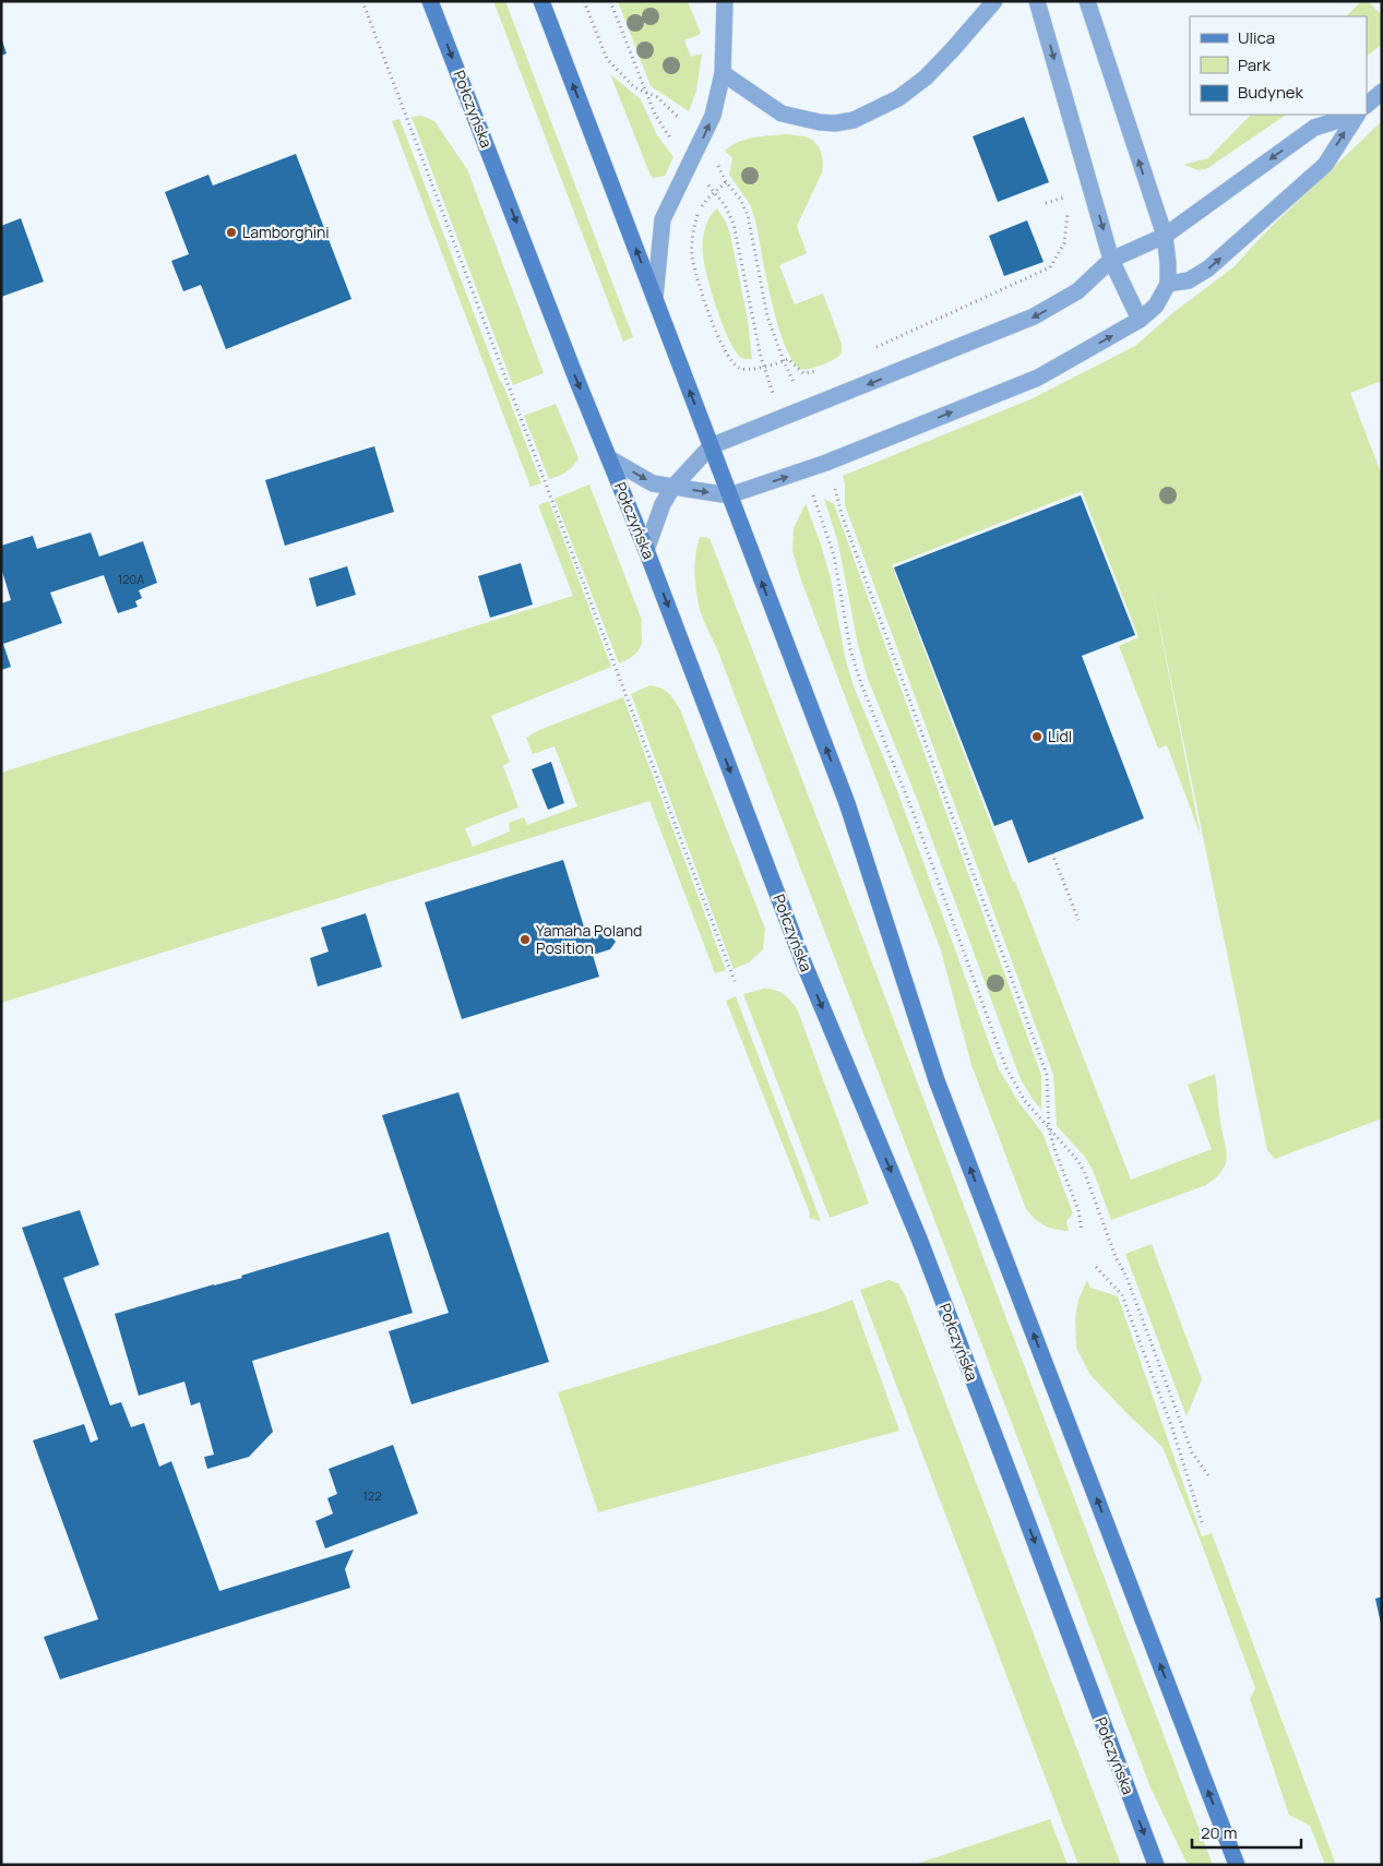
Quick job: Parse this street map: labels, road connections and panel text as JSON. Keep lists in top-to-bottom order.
{
  "streets": {
    "main road": ["Połczyńska"]
  },
  "places": ["Lamborghini", "Lidl", "Yamaha Poland Position"],
  "house_numbers": ["120A", "122"],
  "legend": ["Ulica", "Park", "Budynek"],
  "scale_bar": "20 m"
}
